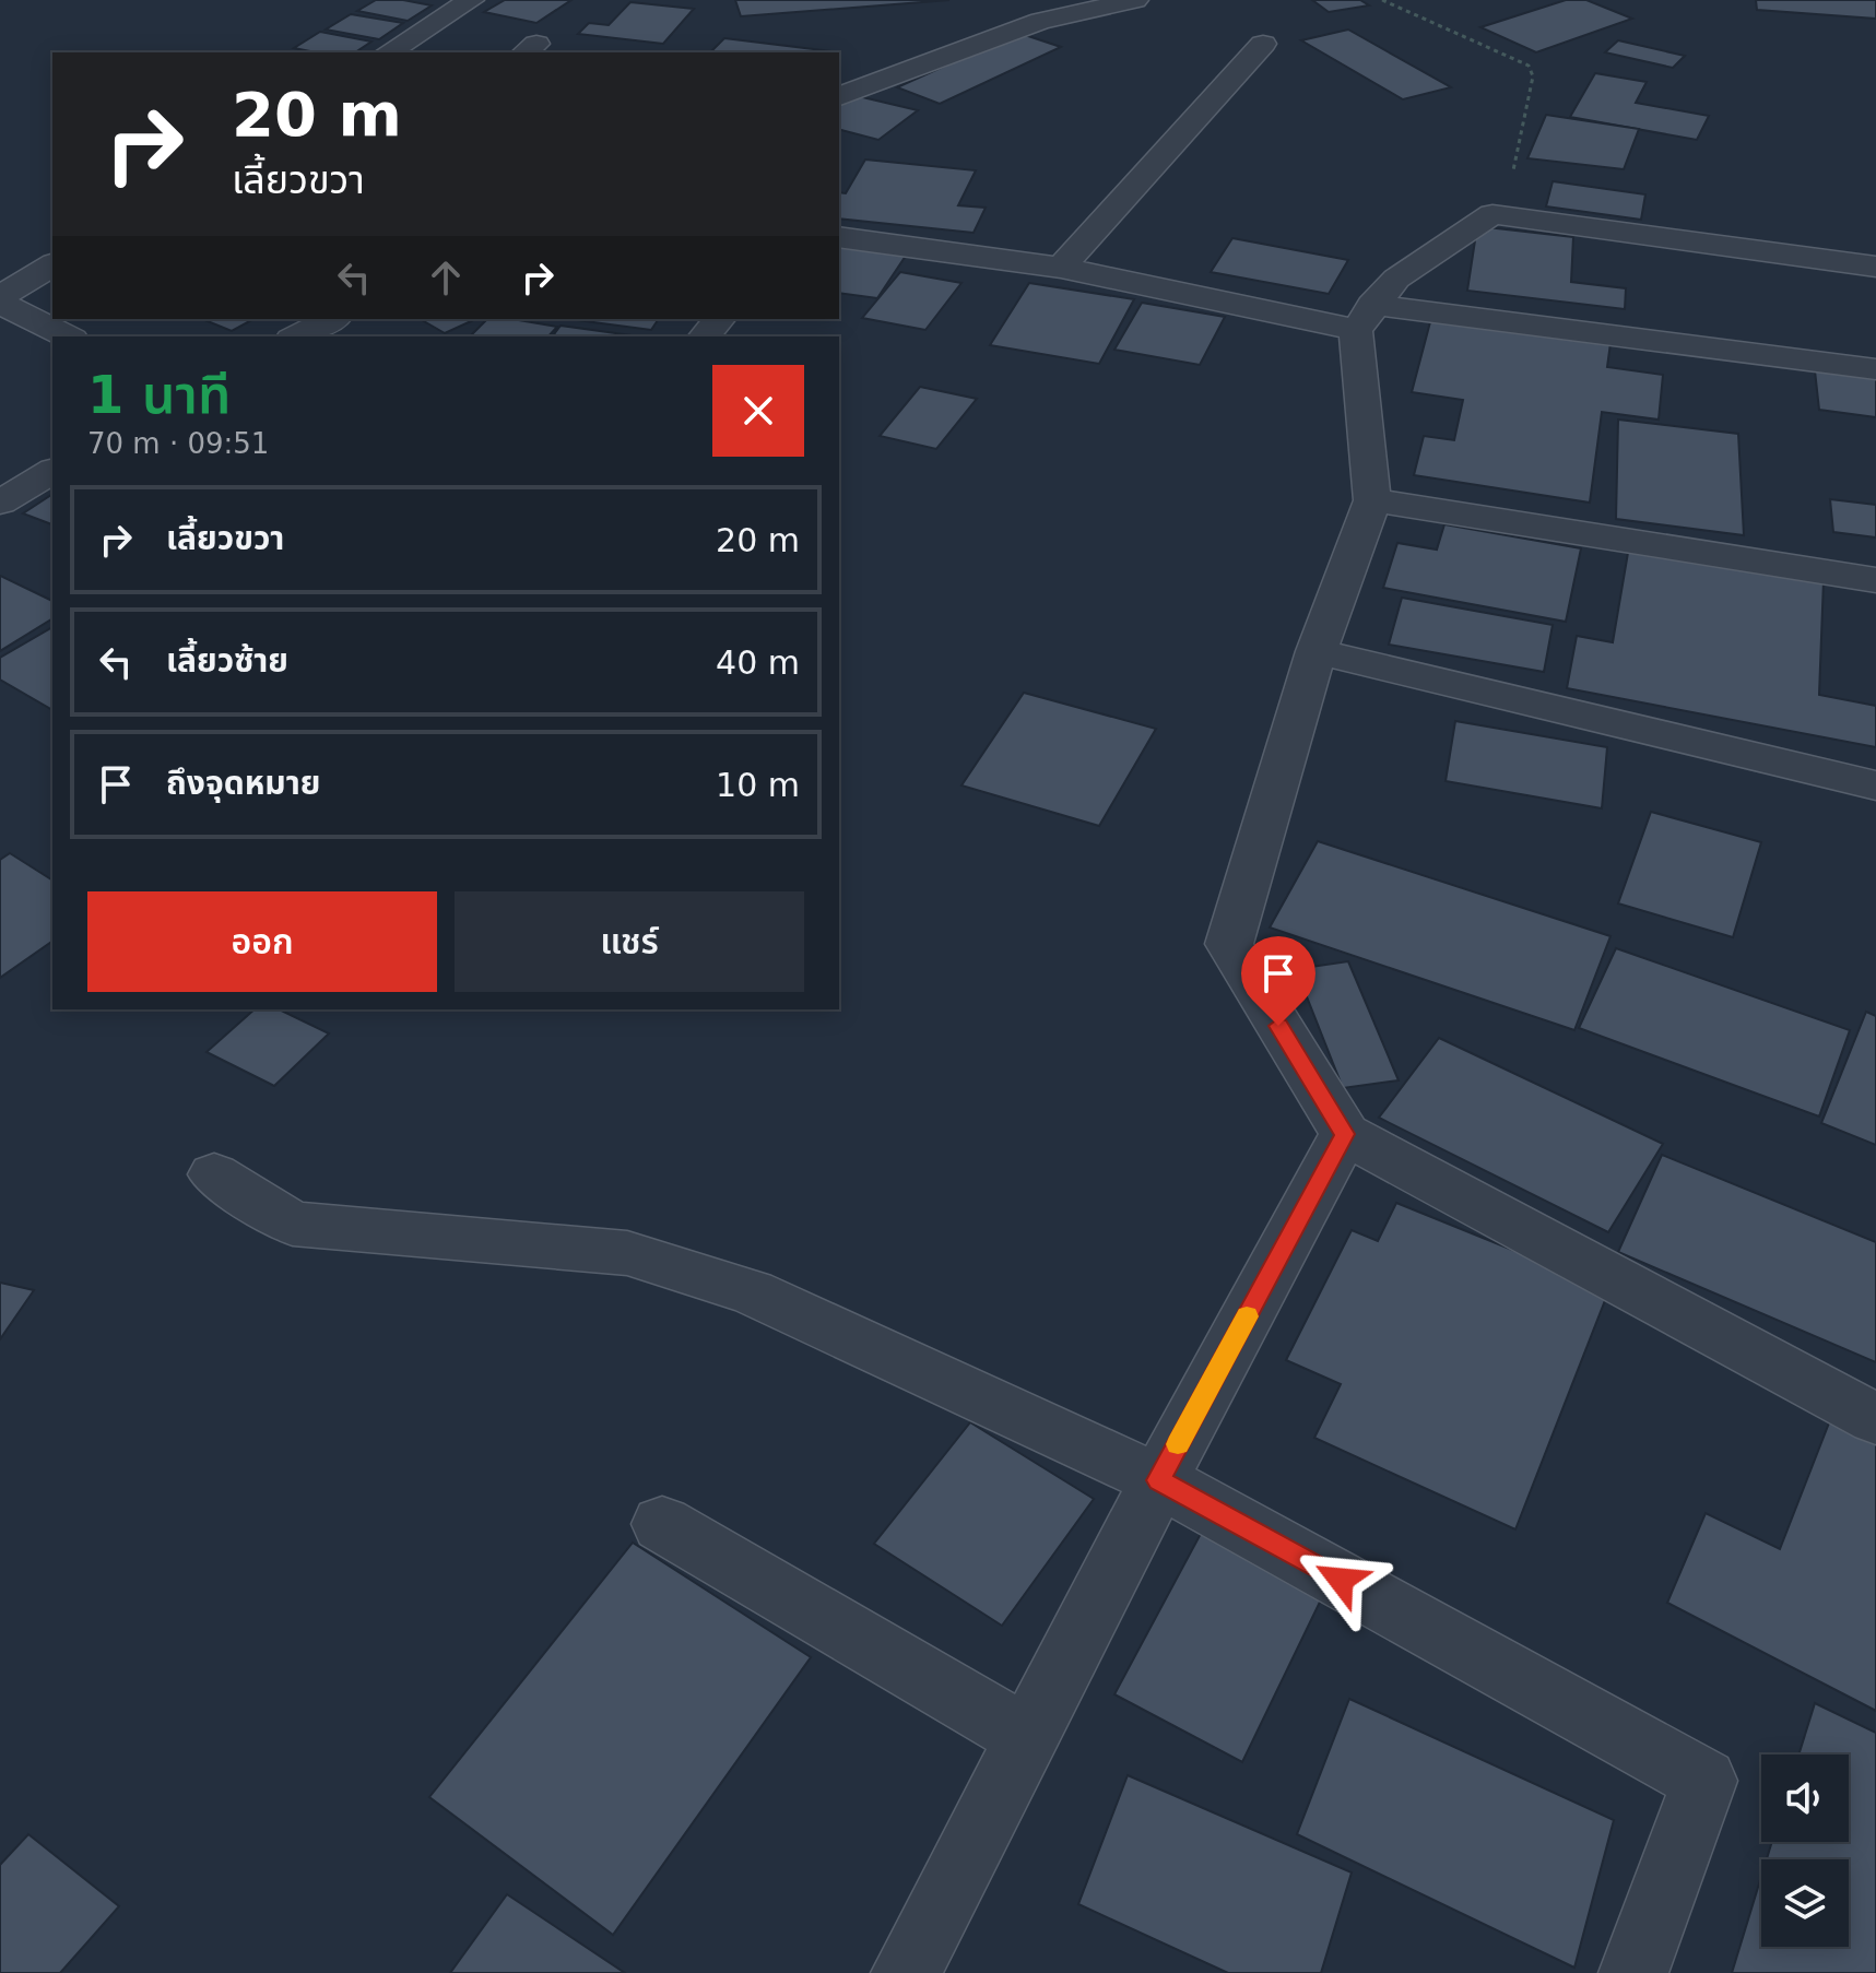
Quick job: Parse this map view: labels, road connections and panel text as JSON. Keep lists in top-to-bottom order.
{
  "page": {
    "turn": ["20 m", "เลี้ยวขวา"],
    "heading": ["1 นาที", "70 m · 09:51"],
    "list": [
      {
        "name": "เลี้ยวขวา",
        "value": "20 m"
      },
      {
        "name": "เลี้ยวซ้าย",
        "value": "40 m"
      },
      {
        "name": "ถึงจุดหมาย",
        "value": "10 m"
      }
    ],
    "buttons": ["ออก", "แชร์"]
  }
}
